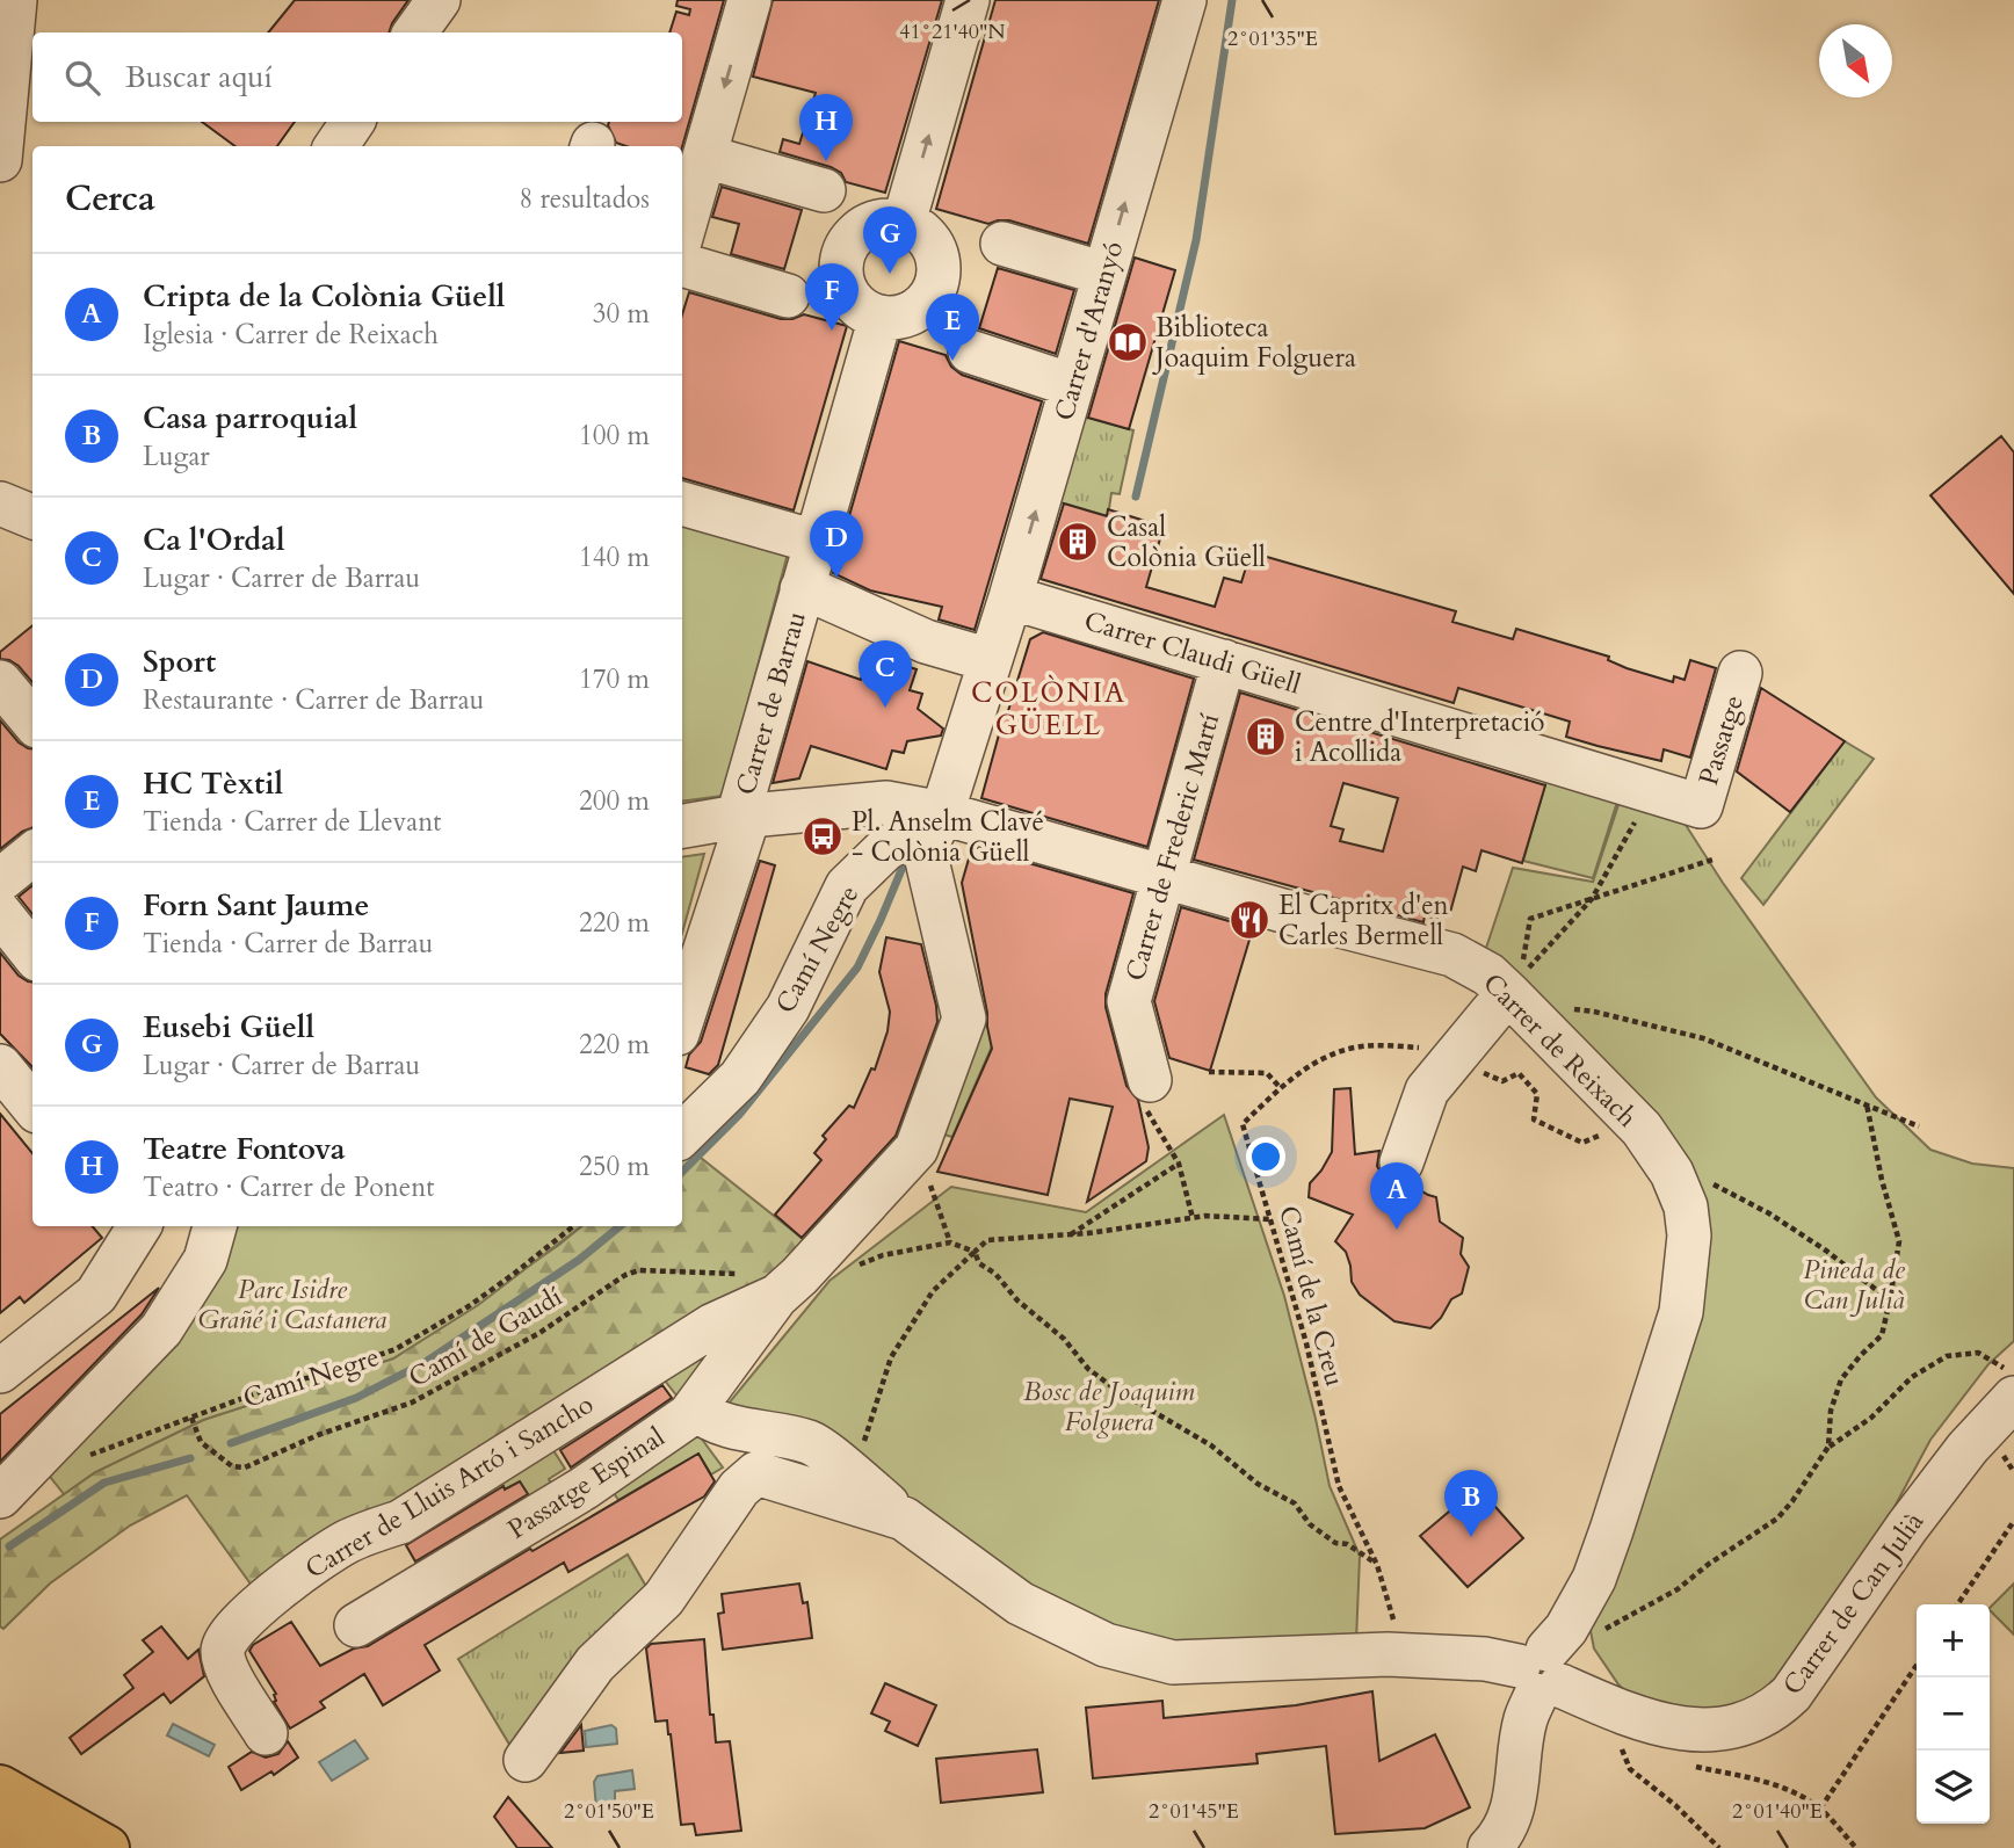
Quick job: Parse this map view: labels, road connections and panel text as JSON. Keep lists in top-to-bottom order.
{
  "streets": {
    "street": [
      "Carrer d'Aranyó",
      "Carrer Claudi Güell",
      "Carrer de Barrau",
      "Passatge",
      "Carrer de Frederic Martí",
      "Camí Negre",
      "Carrer de Reixach",
      "Passatge Espinal",
      "Carrer de Lluis Artó i Sancho",
      "Carrer de Can Julià"
    ],
    "path": ["Camí de la Creu", "Camí de Gaudí"]
  },
  "crossings": [
    ["Carrer d'Aranyó", "Carrer Claudi Güell"],
    ["Carrer d'Aranyó", "Carrer de Barrau"],
    ["Carrer d'Aranyó", "Camí Negre"],
    ["Carrer d'Aranyó", "Carrer de Reixach"],
    ["Carrer Claudi Güell", "Passatge"],
    ["Carrer Claudi Güell", "Carrer de Frederic Martí"],
    ["Carrer de Barrau", "Carrer de Reixach"],
    ["Carrer de Frederic Martí", "Carrer de Reixach"],
    ["Camí Negre", "Carrer de Reixach"],
    ["Camí Negre", "Camí de Gaudí"],
    ["Carrer de Reixach", "Camí de la Creu"],
    ["Carrer de Reixach", "Carrer de Can Julià"],
    ["Camí de la Creu", "Carrer de Can Julià"],
    ["Camí de Gaudí", "Passatge Espinal"],
    ["Camí de Gaudí", "Carrer de Lluis Artó i Sancho"],
    ["Passatge Espinal", "Carrer de Lluis Artó i Sancho"],
    ["Passatge Espinal", "Carrer de Can Julià"]
  ],
  "districts": ["COLÒNIA GÜELL"],
  "parks": ["Pineda de Can Julià", "Parc Isidre Grañé i Castanera", "Bosc de Joaquim Folguera"],
  "places": {
    "library": ["Biblioteca Joaquim Folguera"],
    "building": ["Casal Colònia Güell", "Centre d'Interpretació i Acollida"],
    "bus stop": ["Pl. Anselm Clavé - Colònia Güell"],
    "restaurant": ["El Capritx d'en Carles Bermell"]
  },
  "north": "bottom right",
  "page": {
    "search": "Buscar aquí",
    "pins": [
      "H",
      "G",
      "F",
      "E",
      "D",
      "C",
      "A",
      "B"
    ],
    "heading": ["Cerca", "8 resultados"],
    "list": [
      {
        "mark": "A",
        "name": "Cripta de la Colònia Güell",
        "note": "Iglesia · Carrer de Reixach",
        "value": "30 m"
      },
      {
        "mark": "B",
        "name": "Casa parroquial",
        "note": "Lugar",
        "value": "100 m"
      },
      {
        "mark": "C",
        "name": "Ca l'Ordal",
        "note": "Lugar · Carrer de Barrau",
        "value": "140 m"
      },
      {
        "mark": "D",
        "name": "Sport",
        "note": "Restaurante · Carrer de Barrau",
        "value": "170 m"
      },
      {
        "mark": "E",
        "name": "HC Tèxtil",
        "note": "Tienda · Carrer de Llevant",
        "value": "200 m"
      },
      {
        "mark": "F",
        "name": "Forn Sant Jaume",
        "note": "Tienda · Carrer de Barrau",
        "value": "220 m"
      },
      {
        "mark": "G",
        "name": "Eusebi Güell",
        "note": "Lugar · Carrer de Barrau",
        "value": "220 m"
      },
      {
        "mark": "H",
        "name": "Teatre Fontova",
        "note": "Teatro · Carrer de Ponent",
        "value": "250 m"
      }
    ],
    "map_buttons": ["+", "−"]
  },
  "coordinates": [
    "41°21'40\"N",
    "2°01'35\"E",
    "2°01'50\"E",
    "2°01'45\"E",
    "2°01'40\"E"
  ]
}
